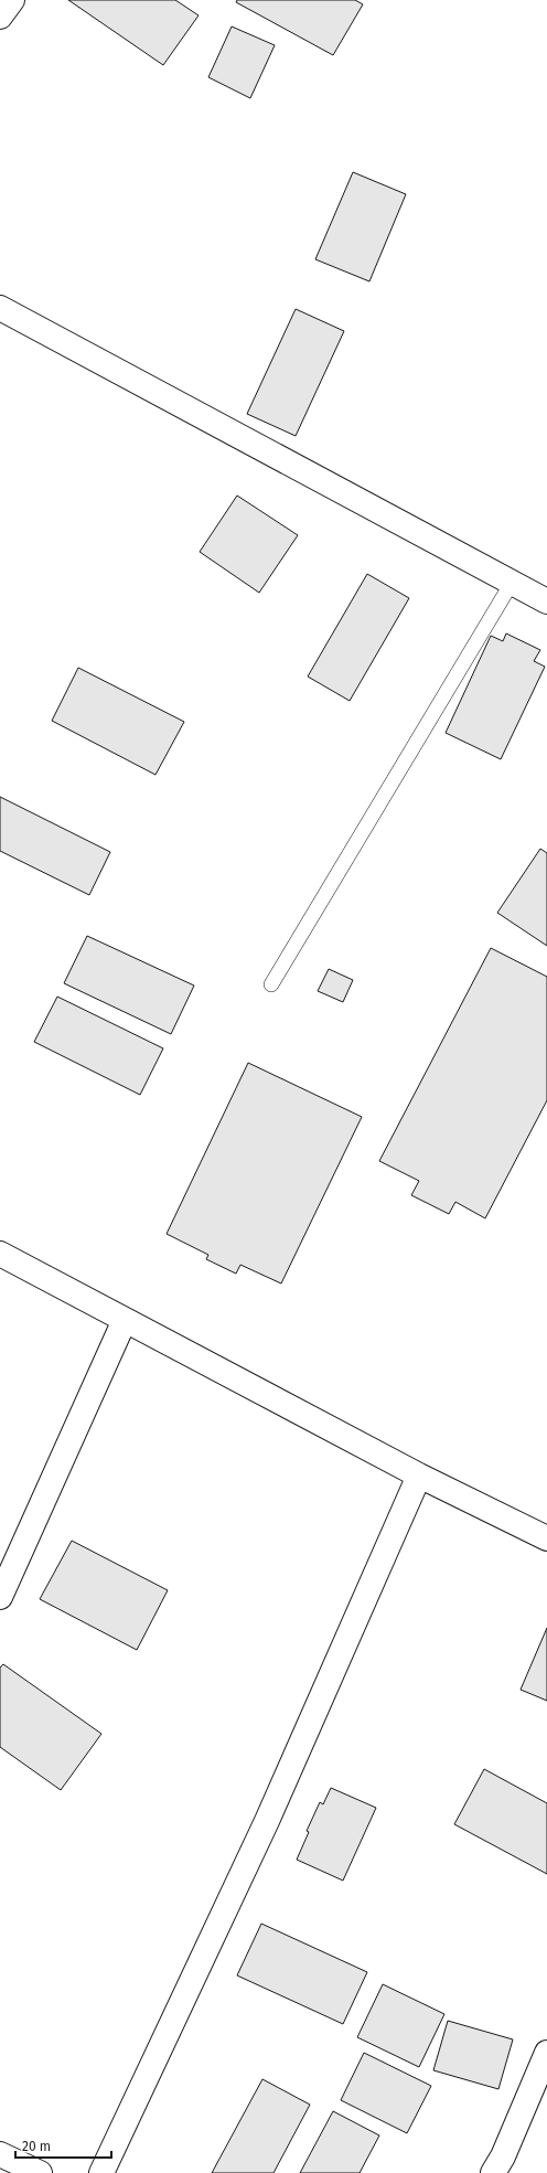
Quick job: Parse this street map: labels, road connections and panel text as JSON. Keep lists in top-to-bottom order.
{
  "scale_bar": "20 m"
}
